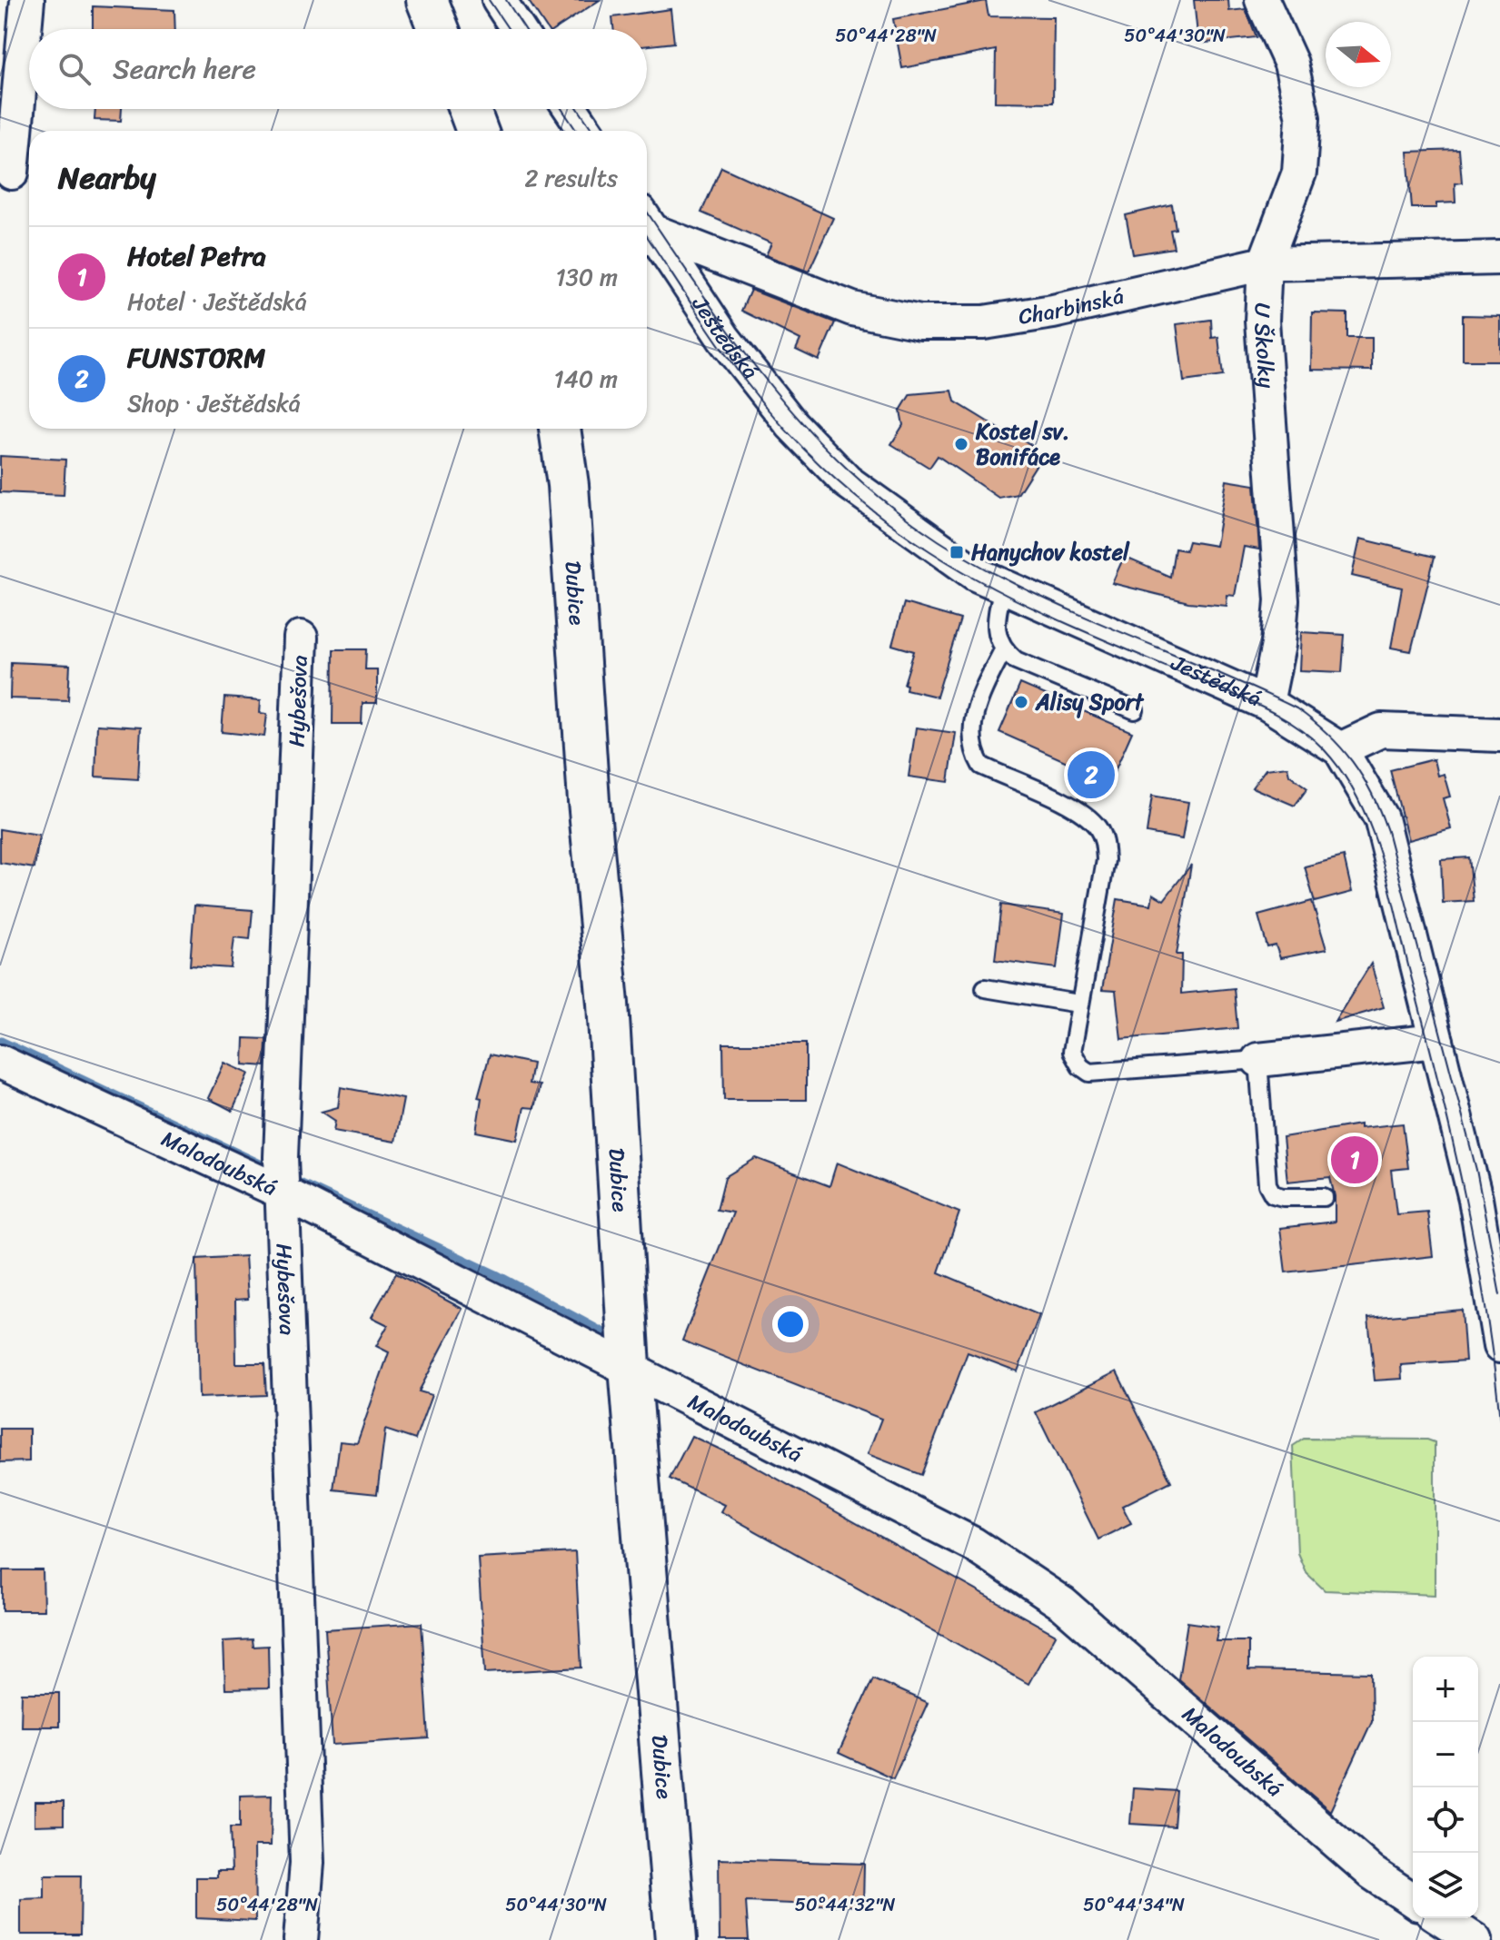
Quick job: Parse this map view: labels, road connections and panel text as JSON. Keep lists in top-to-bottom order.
{
  "streets": {
    "street": [
      "Charbinská",
      "Ještědská",
      "U Školky",
      "Dubice",
      "Hybešova",
      "Malodoubská"
    ]
  },
  "crossings": [
    ["Charbinská", "Ještědská"],
    ["Charbinská", "U Školky"],
    ["Ještědská", "U Školky"],
    ["Dubice", "Malodoubská"],
    ["Hybešova", "Malodoubská"]
  ],
  "places": {
    "other": ["Kostel sv. Bonifáce", "Alisy Sport"],
    "transit": ["Hanychov kostel"]
  },
  "north": "right",
  "page": {
    "search": "Search here",
    "heading": ["Nearby", "2 results"],
    "list": [
      {
        "mark": "1",
        "name": "Hotel Petra",
        "note": "Hotel · Ještědská",
        "value": "130 m"
      },
      {
        "mark": "2",
        "name": "FUNSTORM",
        "note": "Shop · Ještědská",
        "value": "140 m"
      }
    ],
    "pins": ["2", "1"],
    "map_buttons": ["+", "−"]
  },
  "coordinates": [
    "50°44'28\"N",
    "50°44'30\"N",
    "50°44'32\"N",
    "50°44'34\"N"
  ]
}
